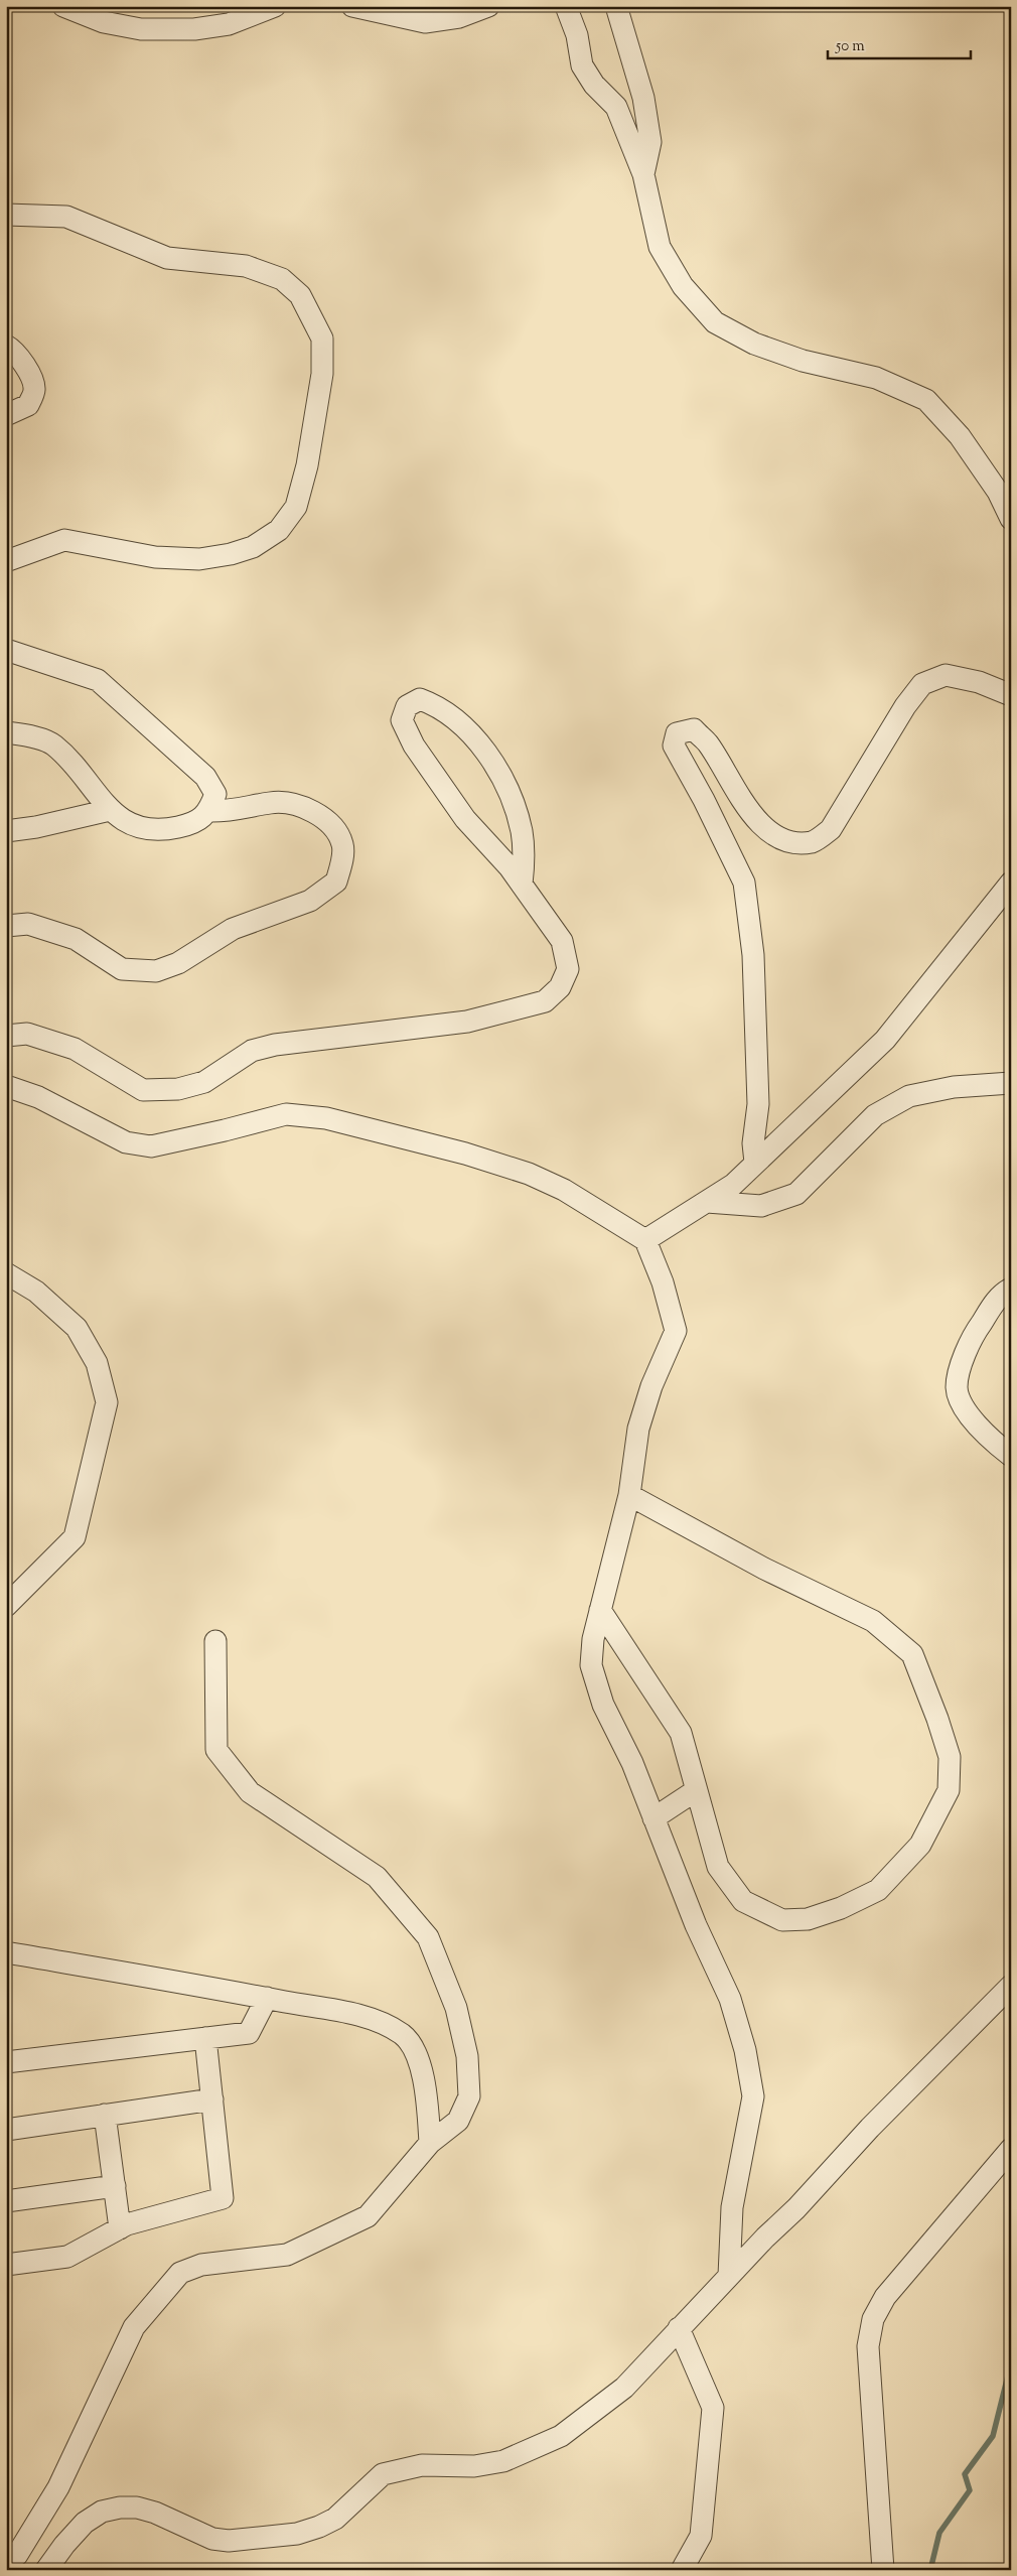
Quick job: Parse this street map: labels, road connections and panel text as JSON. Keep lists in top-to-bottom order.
{
  "scale_bar": "50 m"
}
